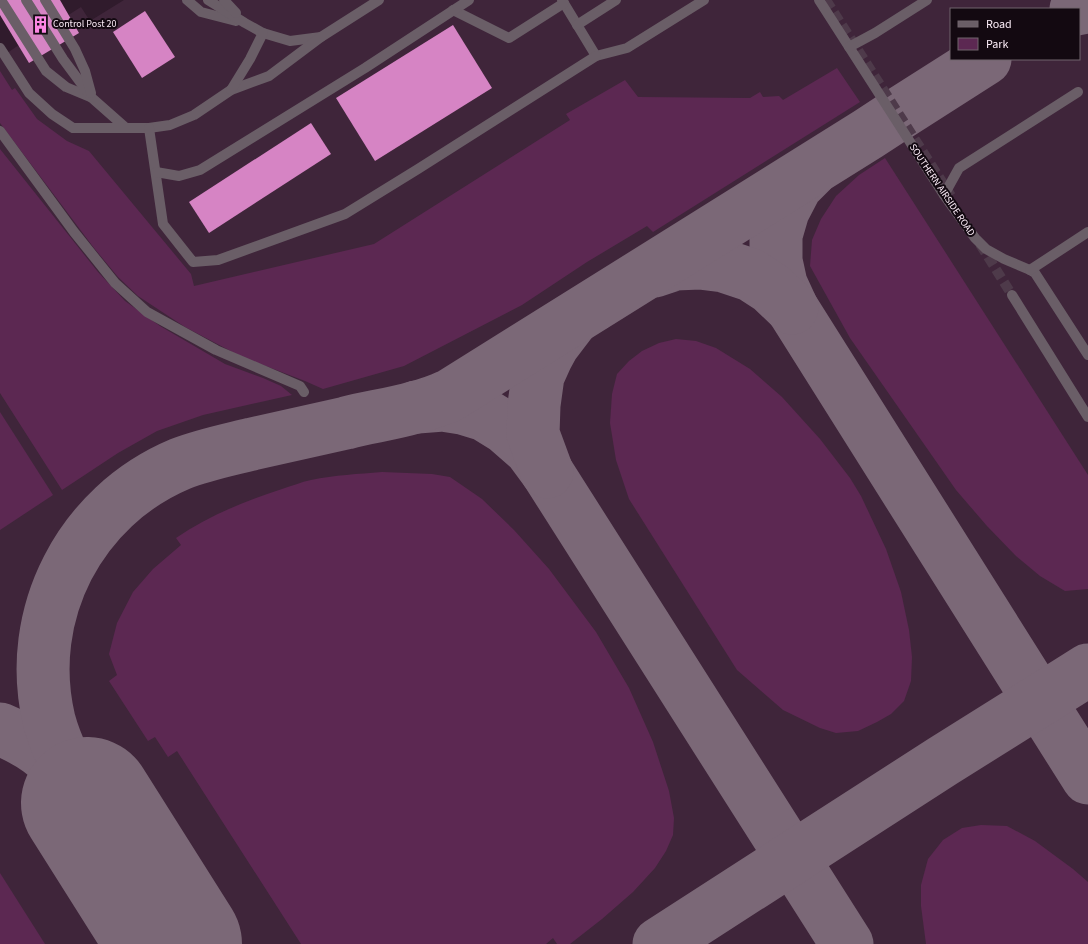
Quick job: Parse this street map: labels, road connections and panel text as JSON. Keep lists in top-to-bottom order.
{
  "streets": {
    "street": ["SOUTHERN AIRSIDE ROAD"]
  },
  "places": {
    "building": ["Control Post 20"]
  },
  "legend": ["Road", "Park"]
}
